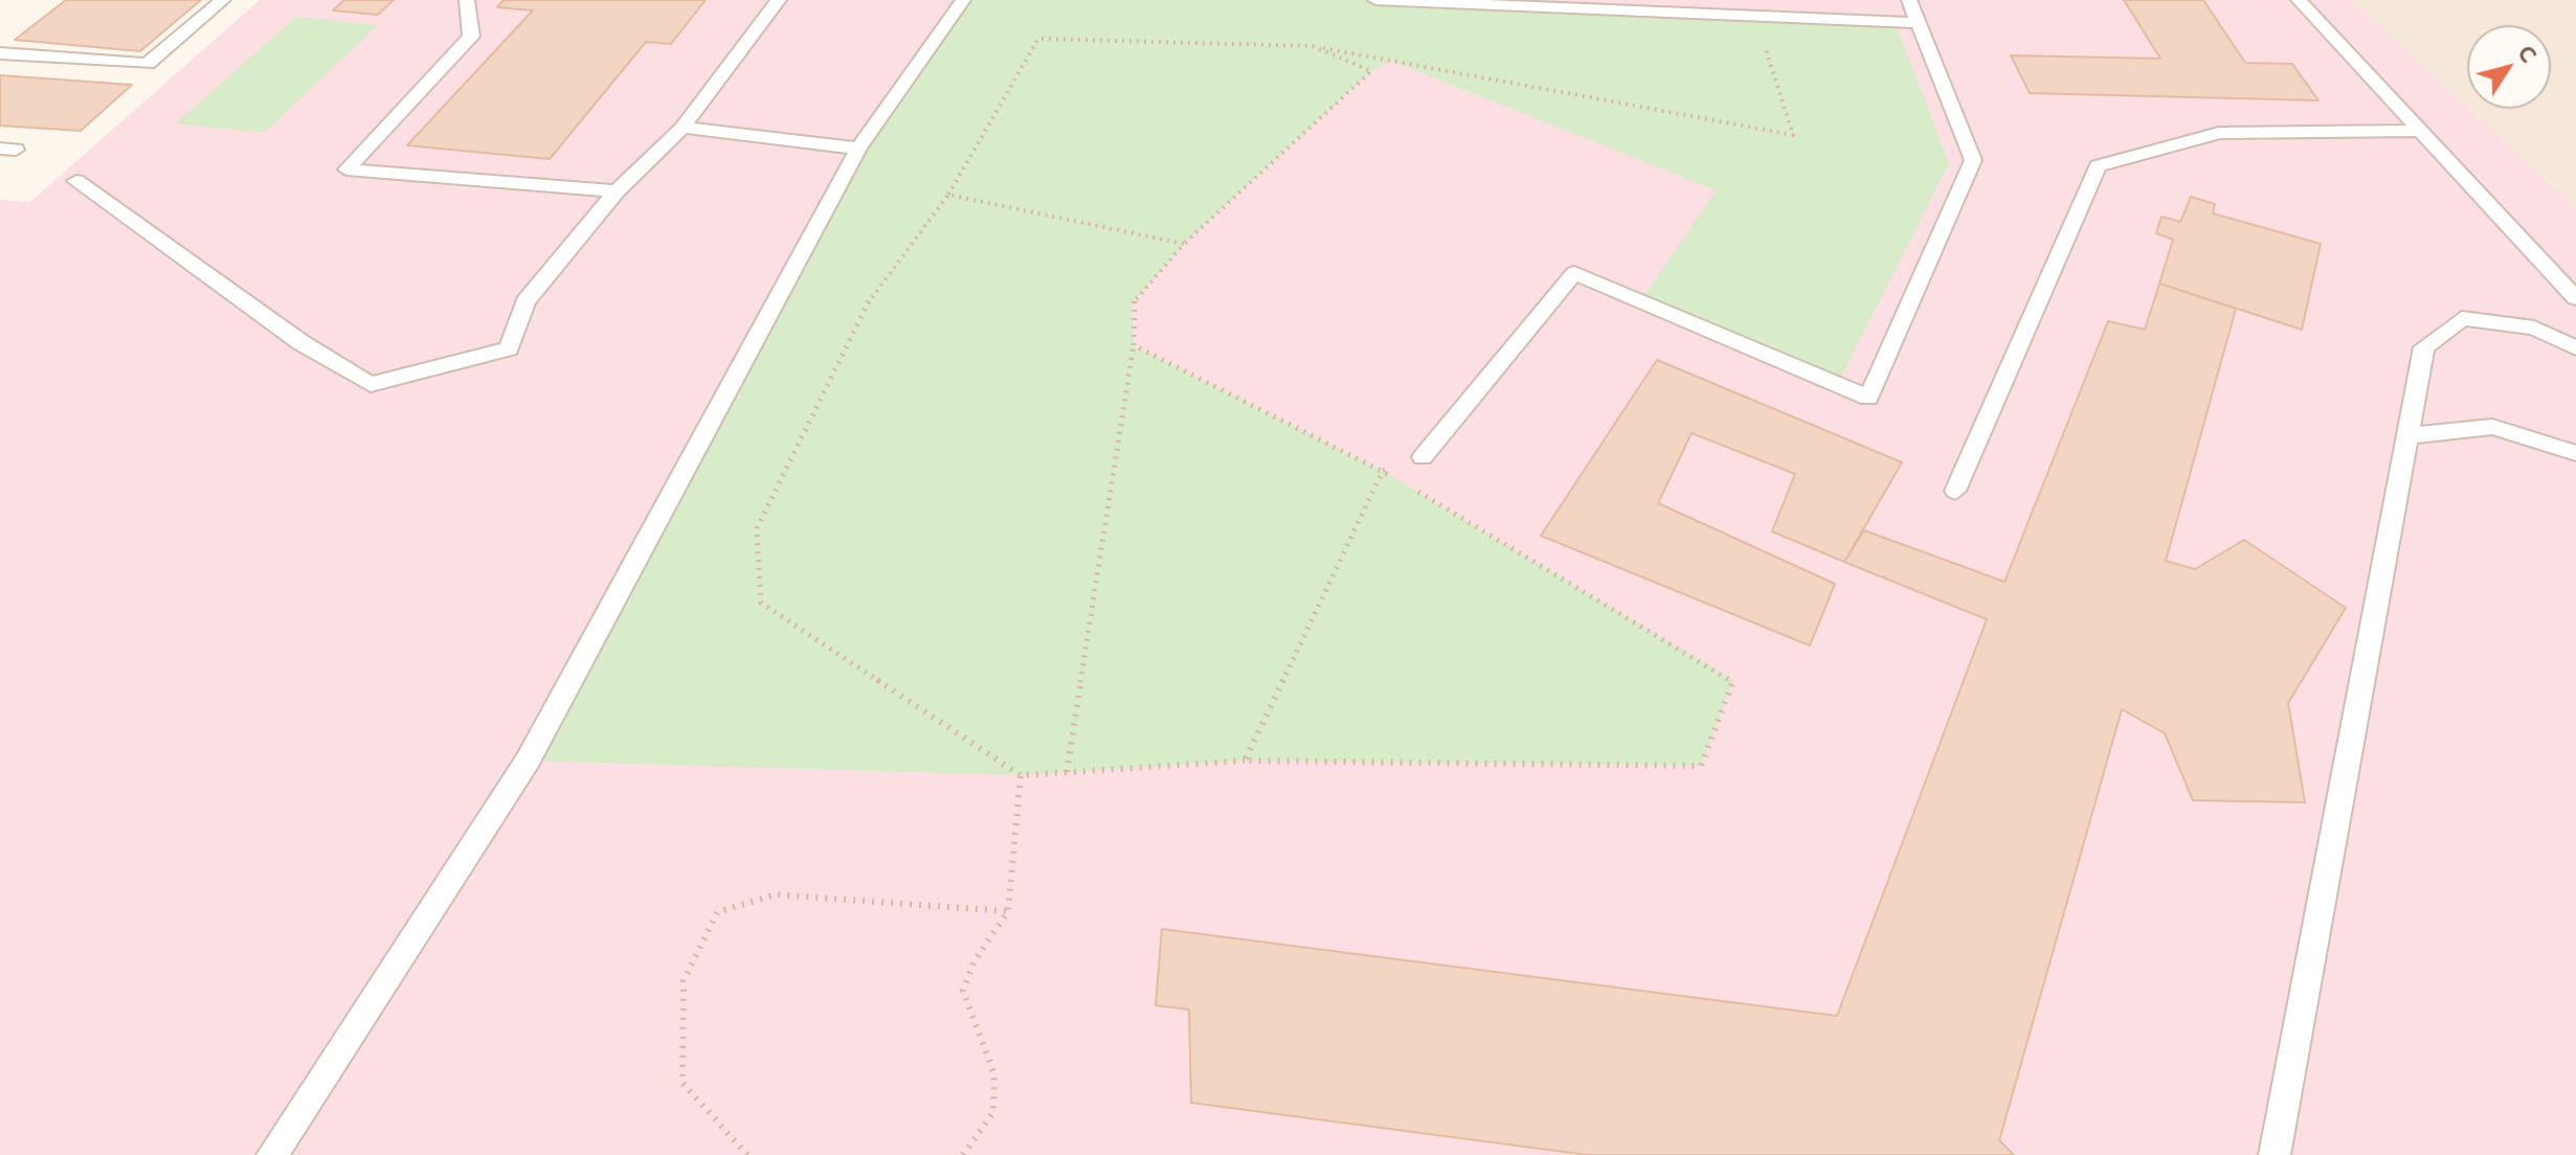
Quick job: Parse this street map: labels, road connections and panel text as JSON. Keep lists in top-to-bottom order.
{
  "north": "top right"
}
